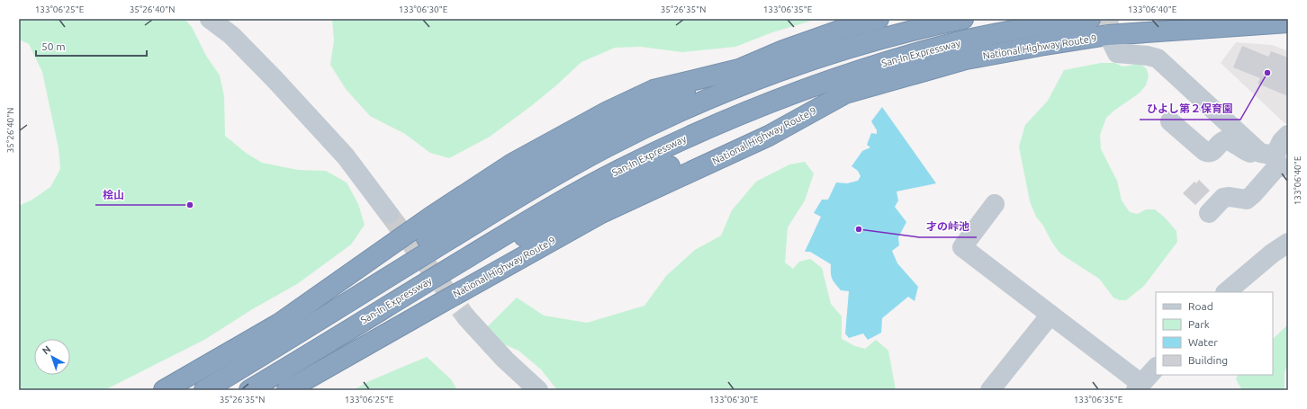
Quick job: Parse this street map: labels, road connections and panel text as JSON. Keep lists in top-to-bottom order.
{
  "streets": {
    "highway": ["National Highway Route 9", "San-In Expressway"]
  },
  "places": ["ひよし第２保育園", "桧山", "才の峠池"],
  "legend": [
    "Road",
    "Park",
    "Water",
    "Building"
  ],
  "scale_bar": "50 m",
  "north": "top left",
  "coordinates": [
    "133°06'25\"E",
    "35°26'40\"N",
    "133°06'30\"E",
    "35°26'35\"N",
    "133°06'35\"E",
    "133°06'40\"E"
  ]
}
